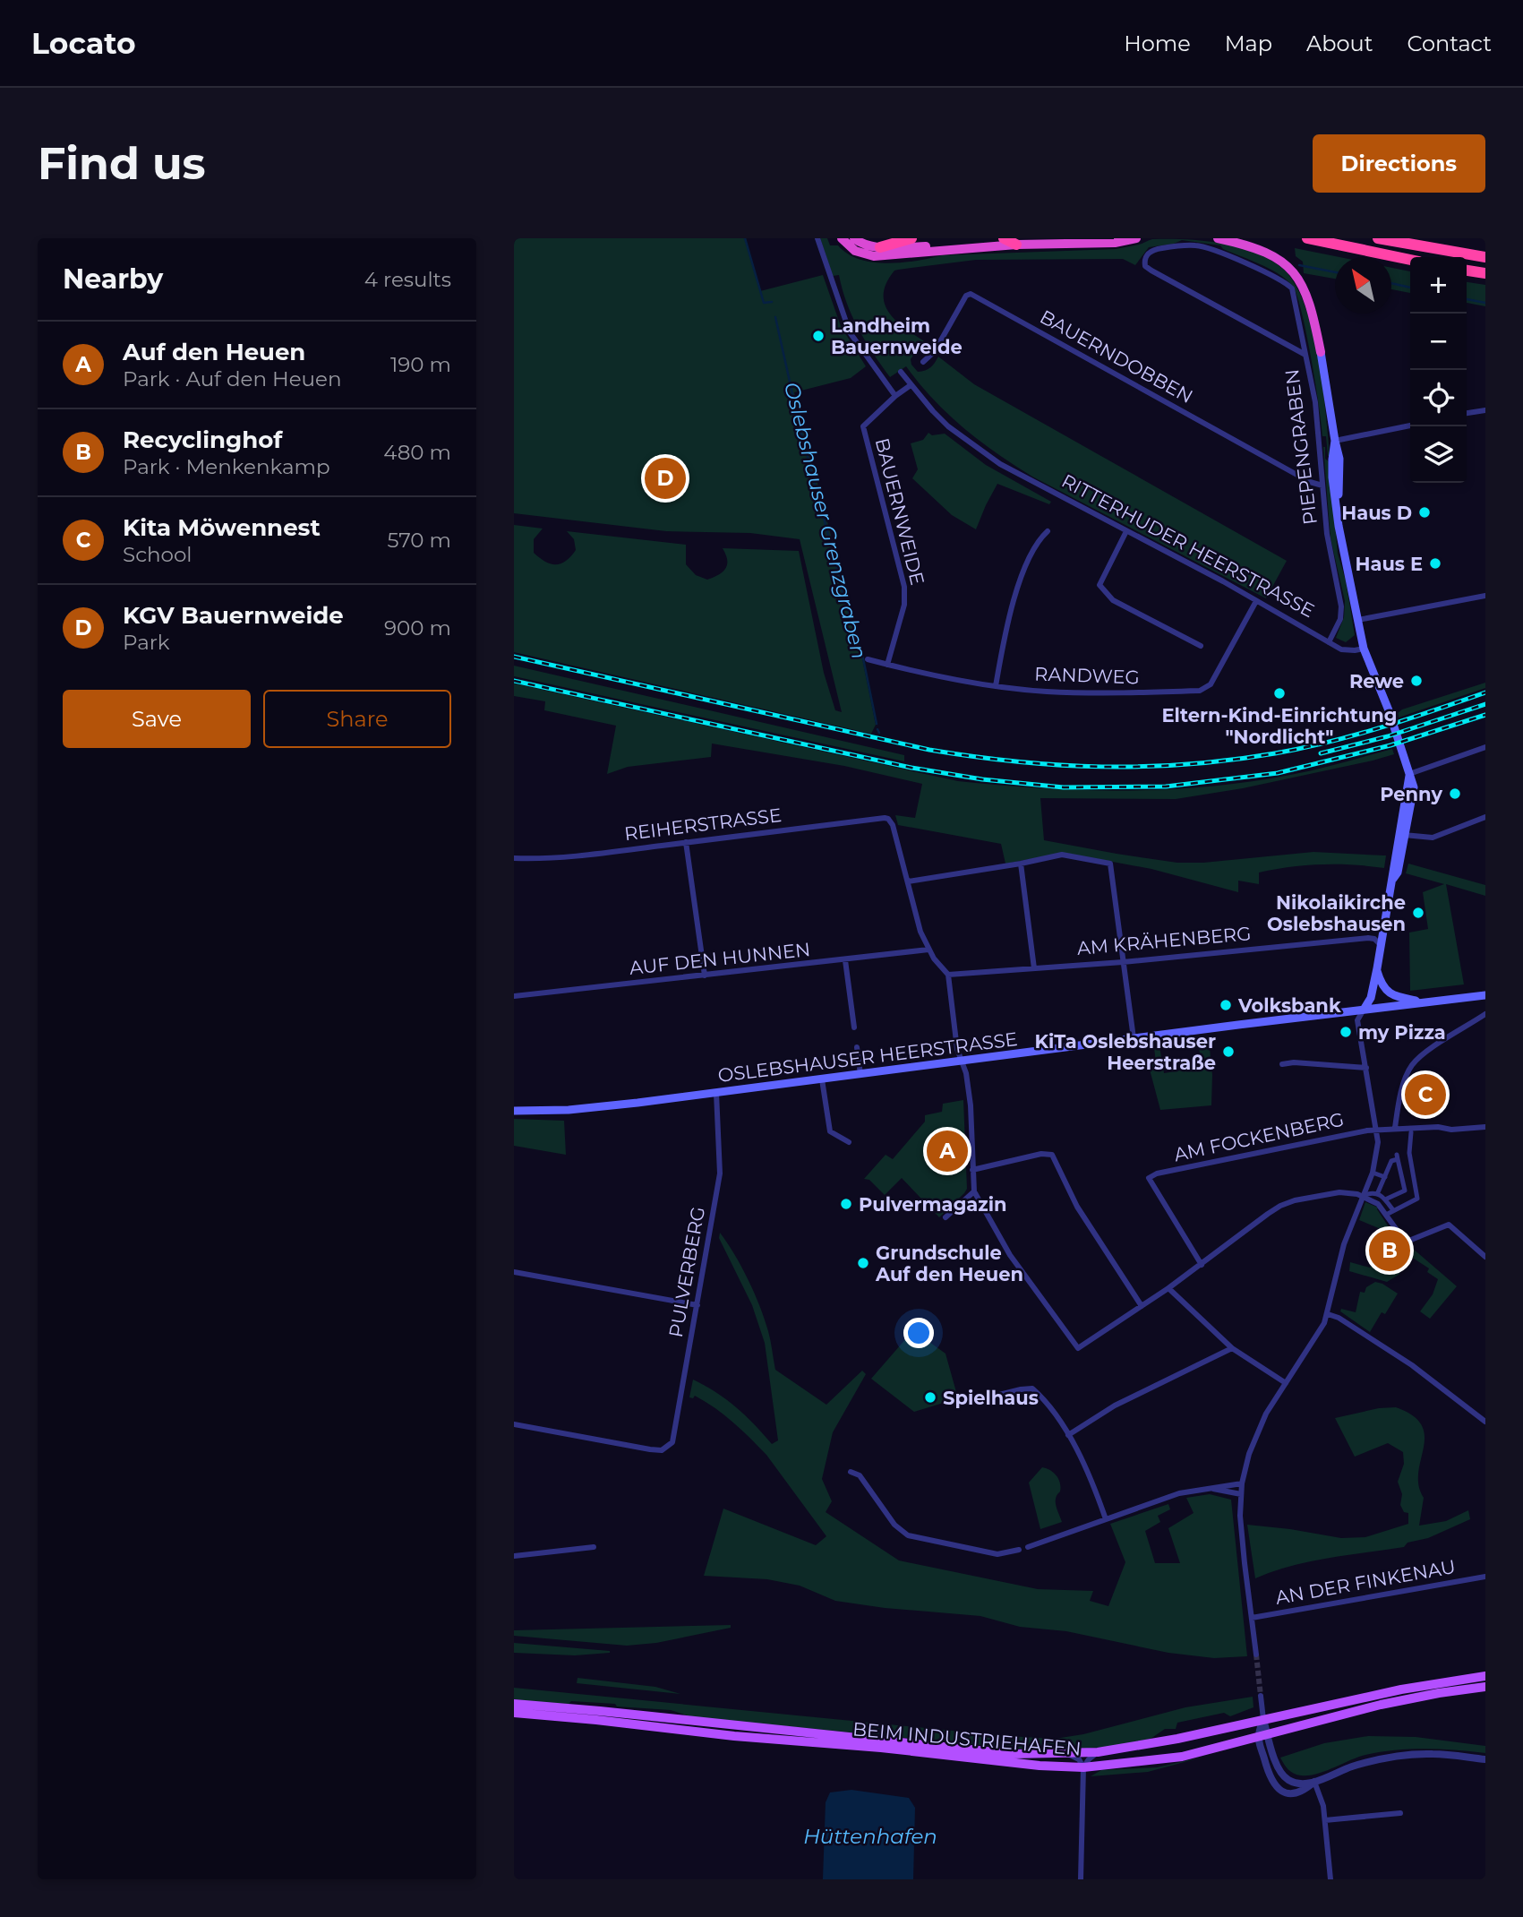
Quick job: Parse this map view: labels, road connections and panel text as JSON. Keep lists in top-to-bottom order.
{
  "streets": {
    "main road": ["OSLEBSHAUSER HEERSTRASSE", "BEIM INDUSTRIEHAFEN"],
    "street": [
      "BAUERNDOBBEN",
      "PIEPENGRABEN",
      "BAUERNWEIDE",
      "RITTERHUDER HEERSTRASSE",
      "RANDWEG",
      "REIHERSTRASSE",
      "AM KRÄHENBERG",
      "AUF DEN HUNNEN",
      "AM FOCKENBERG",
      "PULVERBERG",
      "AN DER FINKENAU"
    ]
  },
  "crossings": [
    ["BAUERNDOBBEN", "PIEPENGRABEN"],
    ["PIEPENGRABEN", "RITTERHUDER HEERSTRASSE"],
    ["BAUERNWEIDE", "RITTERHUDER HEERSTRASSE"],
    ["BAUERNWEIDE", "RANDWEG"],
    ["RITTERHUDER HEERSTRASSE", "RANDWEG"],
    ["OSLEBSHAUSER HEERSTRASSE", "PULVERBERG"]
  ],
  "water": ["Oslebshauser Grenzgraben", "Hüttenhafen"],
  "places": [
    "Landheim Bauernweide",
    "Haus D",
    "Haus E",
    "Rewe",
    "Eltern-Kind-Einrichtung \"Nordlicht\"",
    "Penny",
    "Nikolaikirche Oslebshausen",
    "Volksbank",
    "my Pizza",
    "KiTa Oslebshauser Heerstraße",
    "Pulvermagazin",
    "Grundschule Auf den Heuen",
    "Spielhaus"
  ],
  "north": "top left",
  "page": {
    "header": "Locato",
    "nav": [
      "Home",
      "Map",
      "About",
      "Contact"
    ],
    "buttons": [
      "Directions",
      ["Save", "Share"]
    ],
    "title": "Find us",
    "heading": ["Nearby", "4 results"],
    "map_buttons": ["+", "−"],
    "list": [
      {
        "mark": "A",
        "name": "Auf den Heuen",
        "note": "Park · Auf den Heuen",
        "value": "190 m"
      },
      {
        "mark": "B",
        "name": "Recyclinghof",
        "note": "Park · Menkenkamp",
        "value": "480 m"
      },
      {
        "mark": "C",
        "name": "Kita Möwennest",
        "note": "School",
        "value": "570 m"
      },
      {
        "mark": "D",
        "name": "KGV Bauernweide",
        "note": "Park",
        "value": "900 m"
      }
    ],
    "pins": [
      "D",
      "C",
      "A",
      "B"
    ]
  }
}
